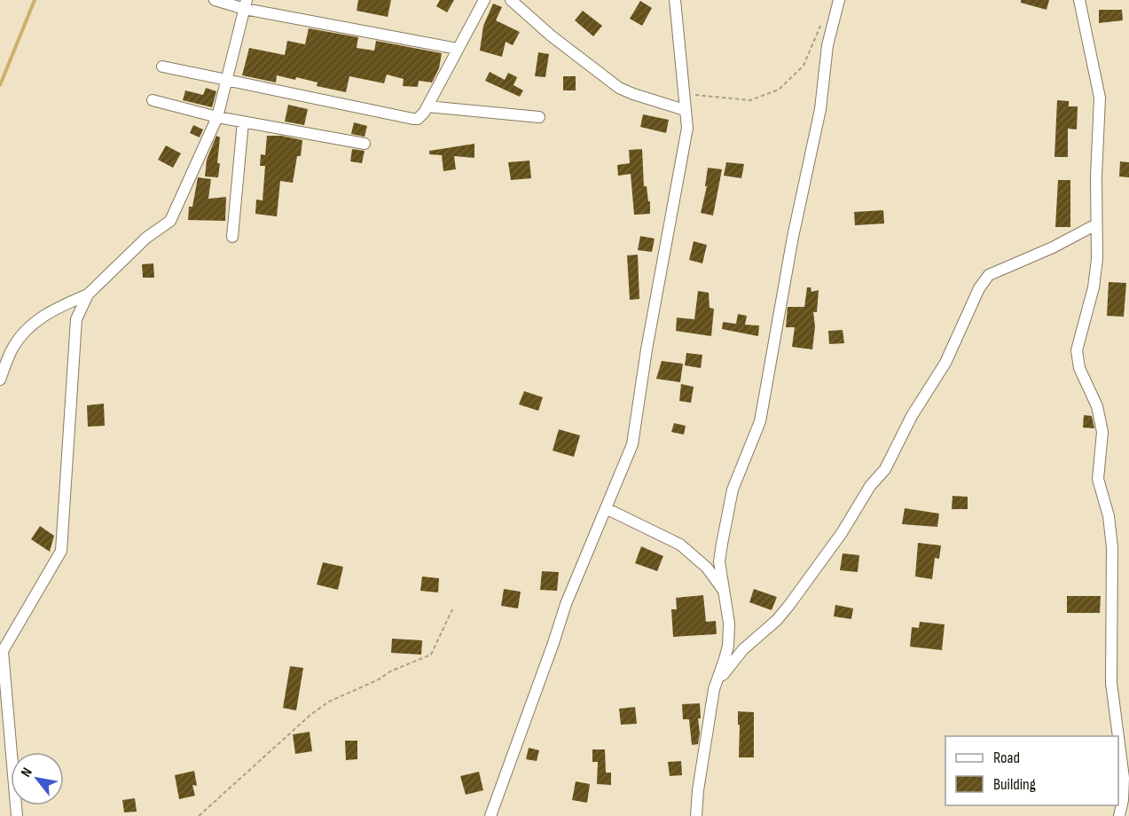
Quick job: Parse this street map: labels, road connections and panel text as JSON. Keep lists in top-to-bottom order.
{
  "legend": ["Road", "Building"],
  "north": "top left"
}
